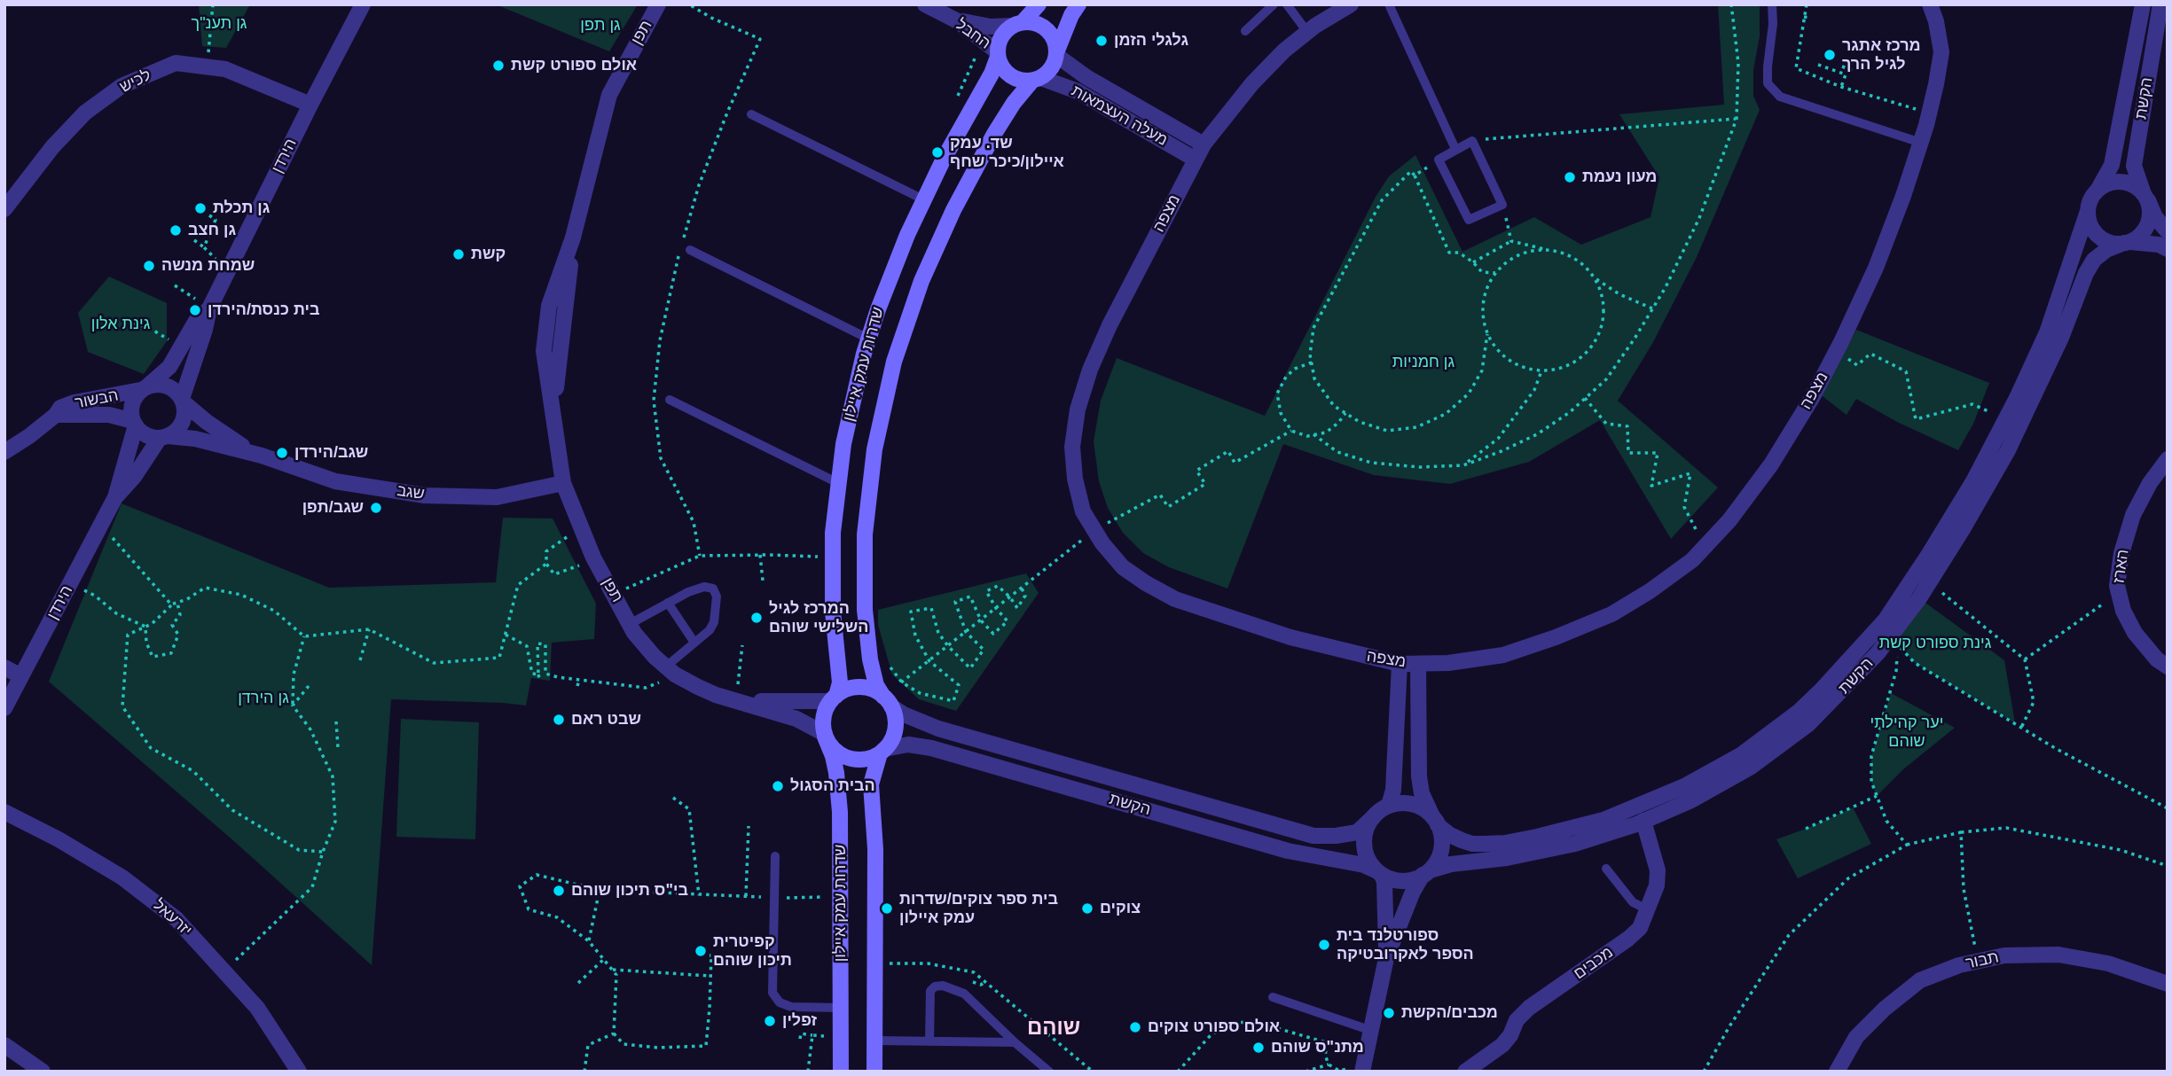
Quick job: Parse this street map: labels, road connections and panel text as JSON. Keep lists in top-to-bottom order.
{
  "streets": {
    "main road": ["שדרות עמק איילון"],
    "street": [
      "תפן",
      "החבל",
      "לכיש",
      "הקשת",
      "מעלה העצמאות",
      "הירדן",
      "מצפה",
      "הבשור",
      "שגב",
      "הארז",
      "יזרעאל",
      "תבור",
      "מכבים"
    ]
  },
  "crossings": [
    ["תפן", "הקשת"],
    ["תפן", "שדרות עמק איילון"],
    ["תפן", "שגב"],
    ["החבל", "מעלה העצמאות"],
    ["החבל", "שדרות עמק איילון"],
    ["לכיש", "הירדן"],
    ["הקשת", "שדרות עמק איילון"],
    ["הקשת", "מכבים"],
    ["מעלה העצמאות", "מצפה"],
    ["מעלה העצמאות", "שדרות עמק איילון"],
    ["הירדן", "הבשור"],
    ["הירדן", "שגב"],
    ["הבשור", "שגב"]
  ],
  "districts": ["שוהם"],
  "parks": [
    "גן תענ\"ך",
    "גן תפן",
    "גינת אלון",
    "גן חמניות",
    "גינת ספורט קשת",
    "גן הירדן",
    "יער קהילתי שוהם"
  ],
  "places": [
    "גלגלי הזמן",
    "מרכז אתגר לגיל הרך",
    "אולם ספורט קשת",
    "שד. עמק איילון/כיכר שחף",
    "מעון נעמת",
    "גן תכלת",
    "גן חצב",
    "קשת",
    "שמחת מנשה",
    "בית כנסת/הירדן",
    "שגב/הירדן",
    "שגב/תפן",
    "המרכז לגיל השלישי שוהם",
    "שבט ראם",
    "הבית הסגול",
    "בי\"ס תיכון שוהם",
    "בית ספר צוקים/שדרות עמק איילון",
    "צוקים",
    "ספורטלנד בית הספר לאקרובטיקה",
    "קפיטרית תיכון שוהם",
    "מכבים/הקשת",
    "זפלין",
    "אולם ספורט צוקים",
    "מתנ\"ס שוהם"
  ]
}
